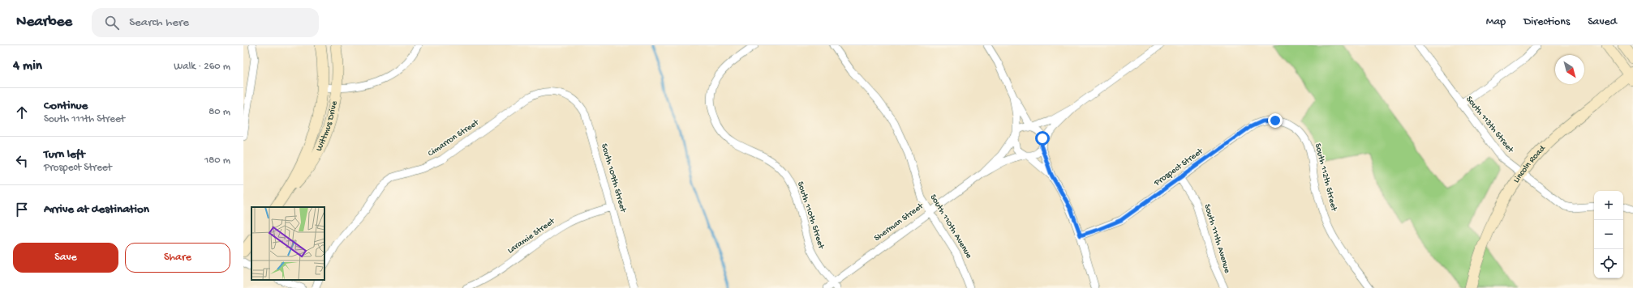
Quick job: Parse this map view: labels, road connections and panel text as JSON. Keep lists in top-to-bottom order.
{
  "streets": {
    "street": [
      "South 113th Street",
      "Wittmus Drive",
      "Cimarron Street",
      "Lincoln Road",
      "Prospect Street",
      "South 112th Street",
      "South 109th Street",
      "South 110th Street",
      "Sherman Street",
      "South 110th Avenue",
      "Laramie Street",
      "South 111th Avenue"
    ]
  },
  "crossings": [
    ["South 113th Street", "Lincoln Road"],
    ["Cimarron Street", "South 109th Street"],
    ["Prospect Street", "South 112th Street"],
    ["Prospect Street", "South 111th Avenue"],
    ["South 109th Street", "Laramie Street"],
    ["South 110th Street", "Sherman Street"],
    ["Sherman Street", "South 110th Avenue"]
  ],
  "north": "bottom right",
  "page": {
    "header": "Nearbee",
    "search": "Search here",
    "nav": ["Map", "Directions", "Saved"],
    "heading": ["4 min", "Walk · 260 m"],
    "list": [
      ["Continue", "South 111th Street", "80 m"],
      ["Turn left", "Prospect Street", "180 m"],
      "Arrive at destination"
    ],
    "map_buttons": ["+", "−"],
    "buttons": ["Save", "Share"]
  }
}
